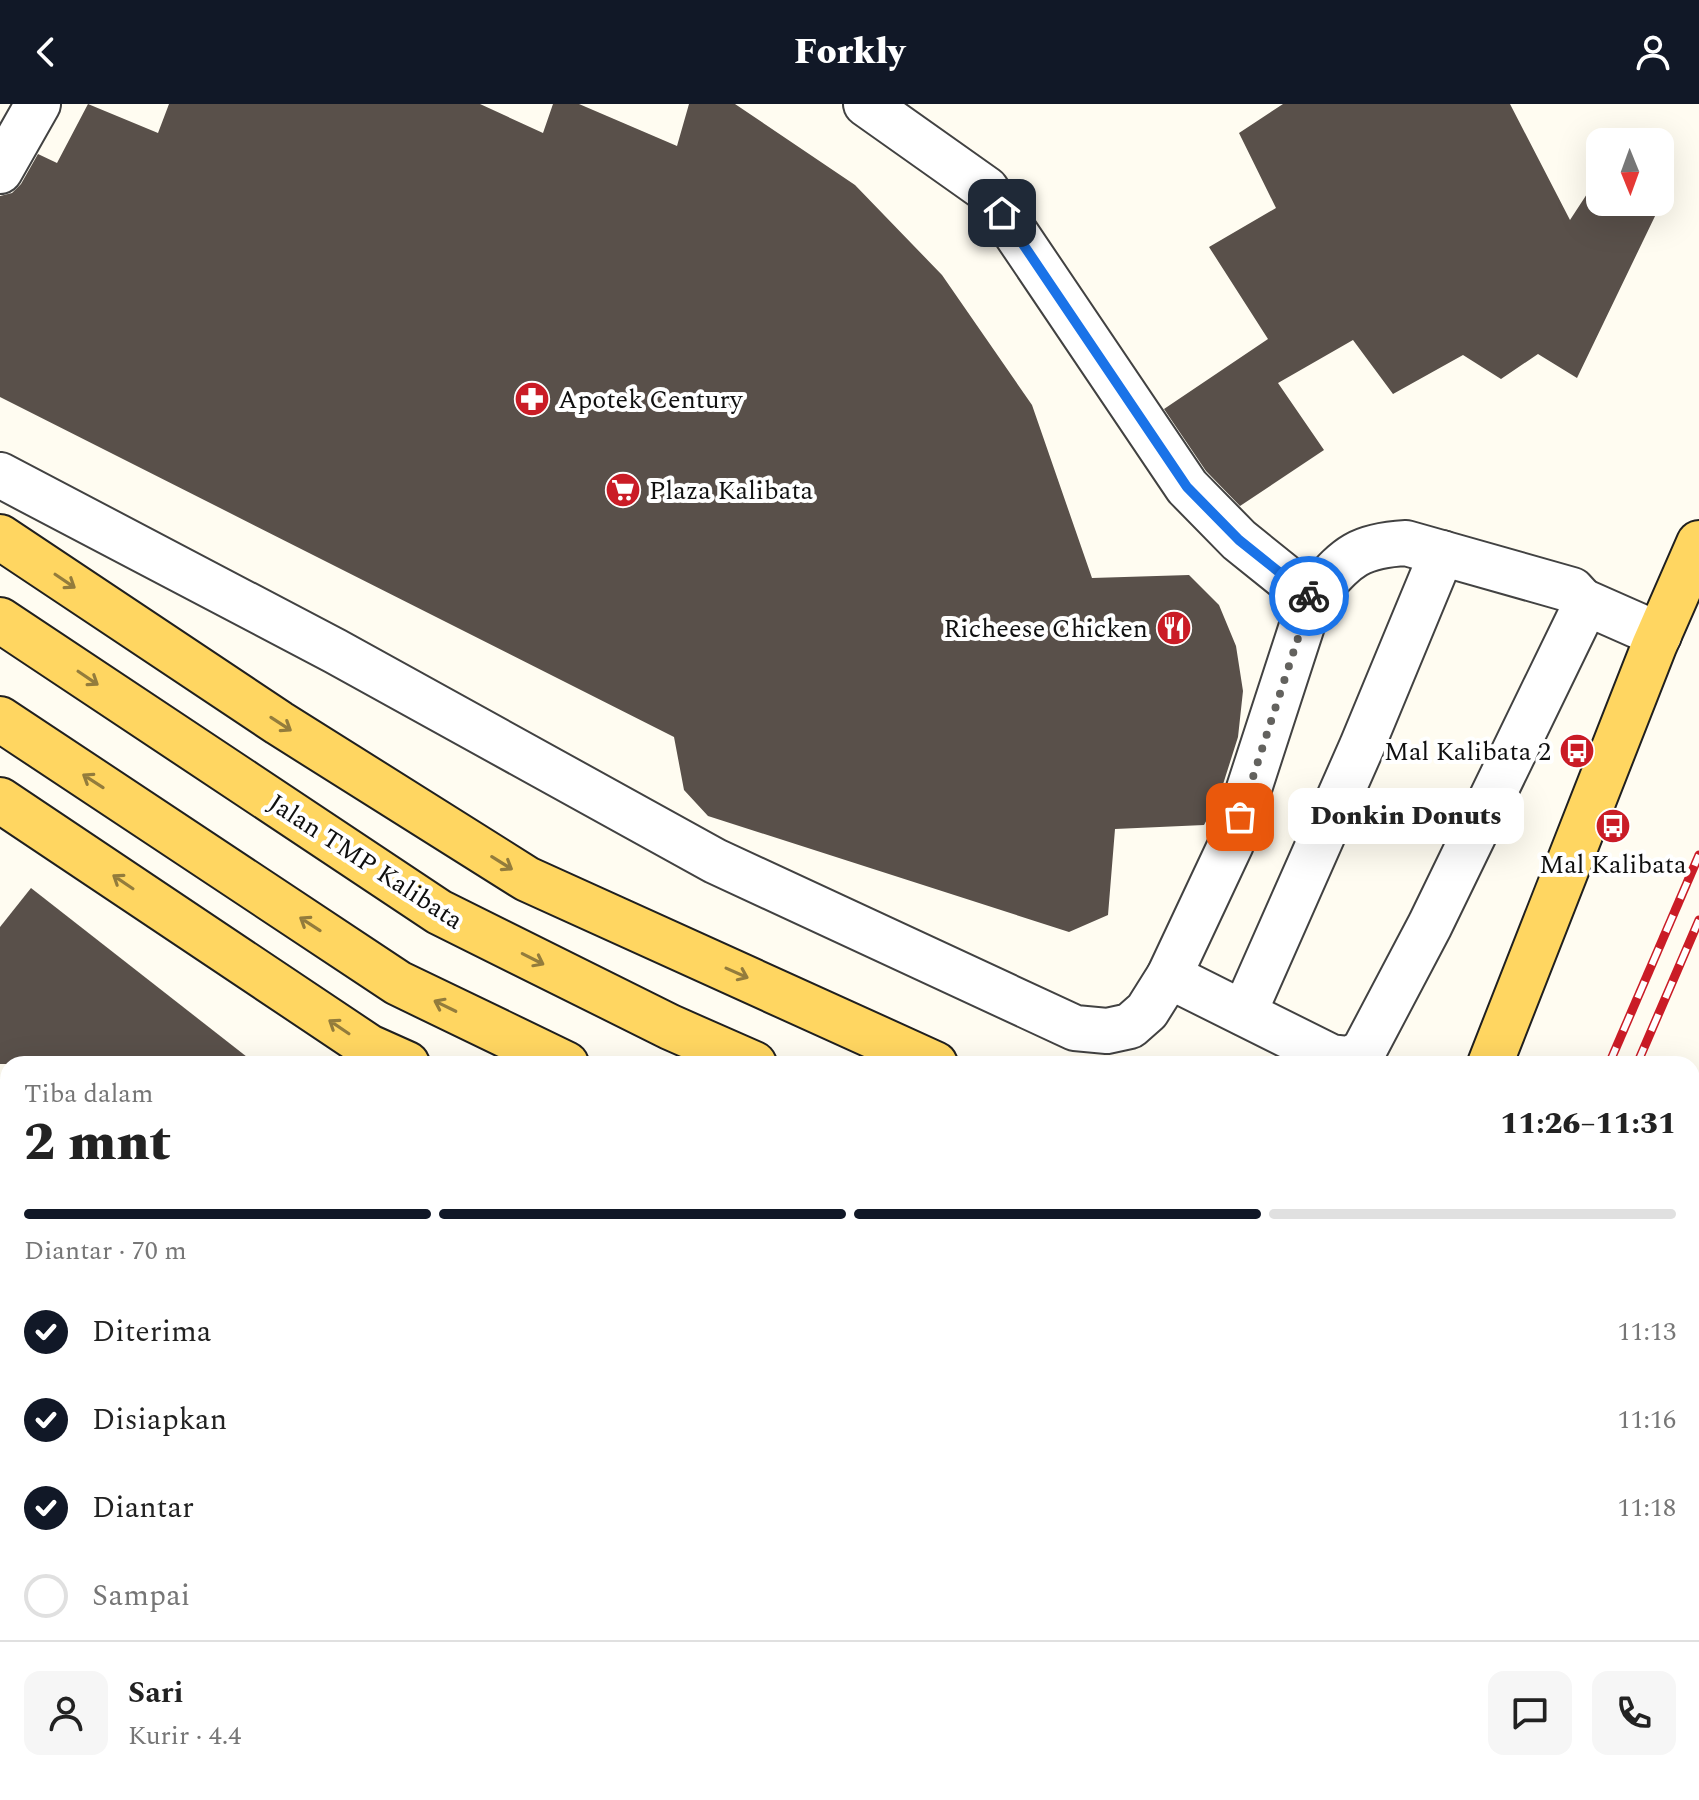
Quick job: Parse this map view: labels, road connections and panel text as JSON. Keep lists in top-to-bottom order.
{
  "streets": {
    "main road": ["Jalan TMP Kalibata"]
  },
  "places": {
    "pharmacy": ["Apotek Century"],
    "supermarket": ["Plaza Kalibata"],
    "restaurant": ["Richeese Chicken"],
    "bus stop": ["Mal Kalibata 2", "Mal Kalibata"],
    "other": ["Donkin Donuts"]
  },
  "north": "bottom",
  "page": {
    "header": "Forkly",
    "bubble": "Donkin Donuts",
    "heading": ["2 mnt", "Tiba dalam", "11:26–11:31"],
    "panel": ["Sari", "Kurir · 4.4"],
    "bar": "Diantar · 70 m",
    "list": [
      ["Diterima", "11:13"],
      ["Disiapkan", "11:16"],
      ["Diantar", "11:18"],
      "Sampai"
    ]
  }
}
